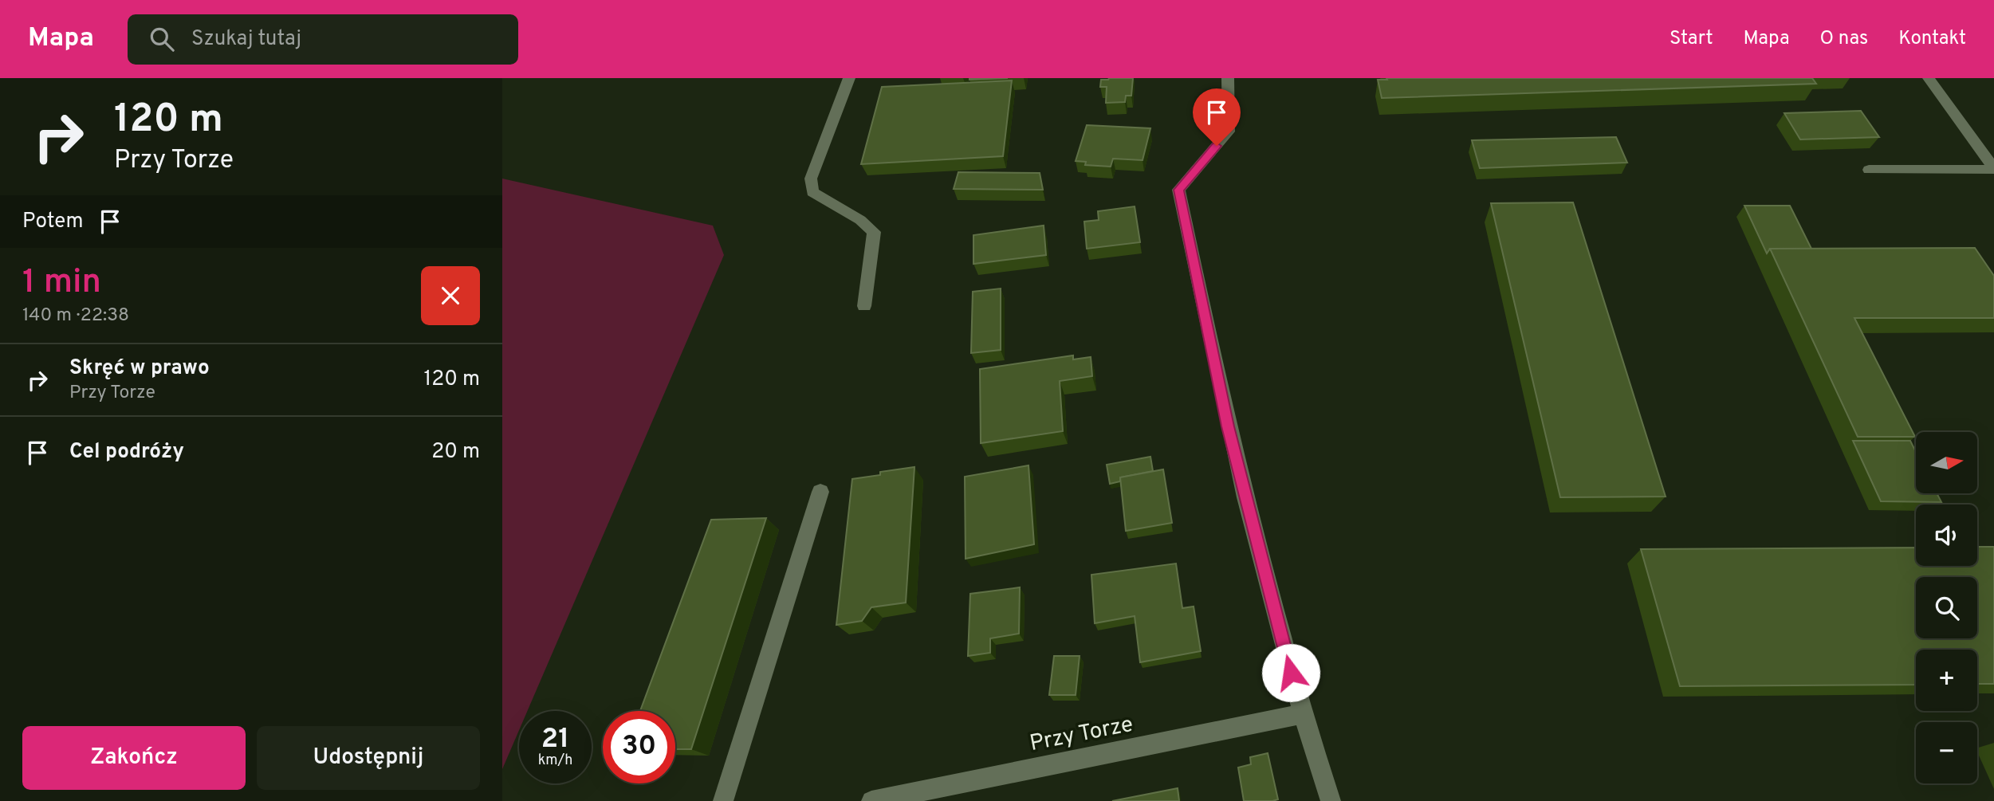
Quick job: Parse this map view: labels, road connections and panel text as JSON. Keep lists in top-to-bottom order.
{
  "streets": {
    "street": ["Przy Torze"]
  },
  "north": "right",
  "page": {
    "header": "Mapa",
    "search": "Szukaj tutaj",
    "nav": [
      "Start",
      "Mapa",
      "O nas",
      "Kontakt"
    ],
    "turn": ["120 m", "Przy Torze"],
    "then": "Potem",
    "heading": ["1 min", "140 m · 22:38"],
    "list": [
      {
        "name": "Skręć w prawo",
        "note": "Przy Torze",
        "value": "120 m"
      },
      {
        "name": "Cel podróży",
        "value": "20 m"
      }
    ],
    "map_buttons": ["+", "−"],
    "speed": "21 km/h",
    "limit": "30",
    "buttons": ["Zakończ", "Udostępnij"]
  }
}
